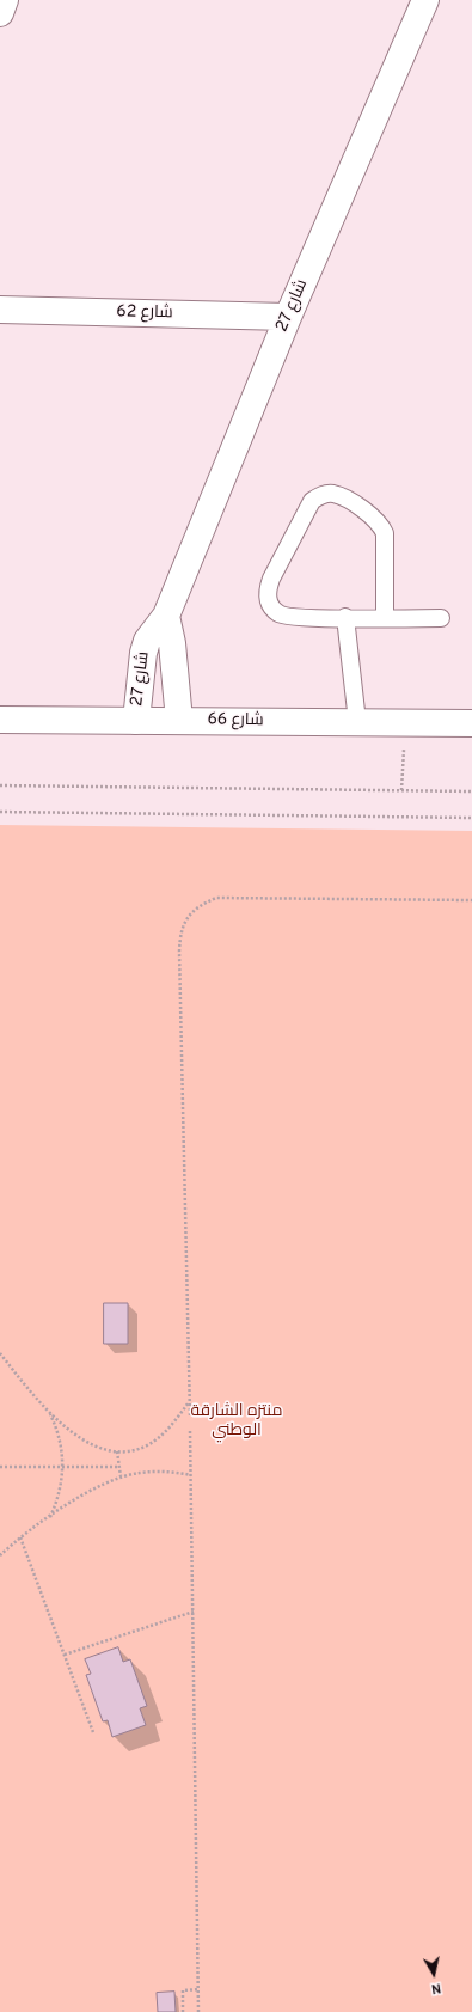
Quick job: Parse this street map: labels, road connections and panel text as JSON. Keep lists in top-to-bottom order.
{
  "streets": {
    "street": ["شارع 27", "شارع 62", "شارع 66"]
  },
  "crossings": [
    ["شارع 27", "شارع 62"],
    ["شارع 27", "شارع 66"]
  ],
  "parks": ["منتزه الشارقة الوطني"],
  "north": "bottom"
}
